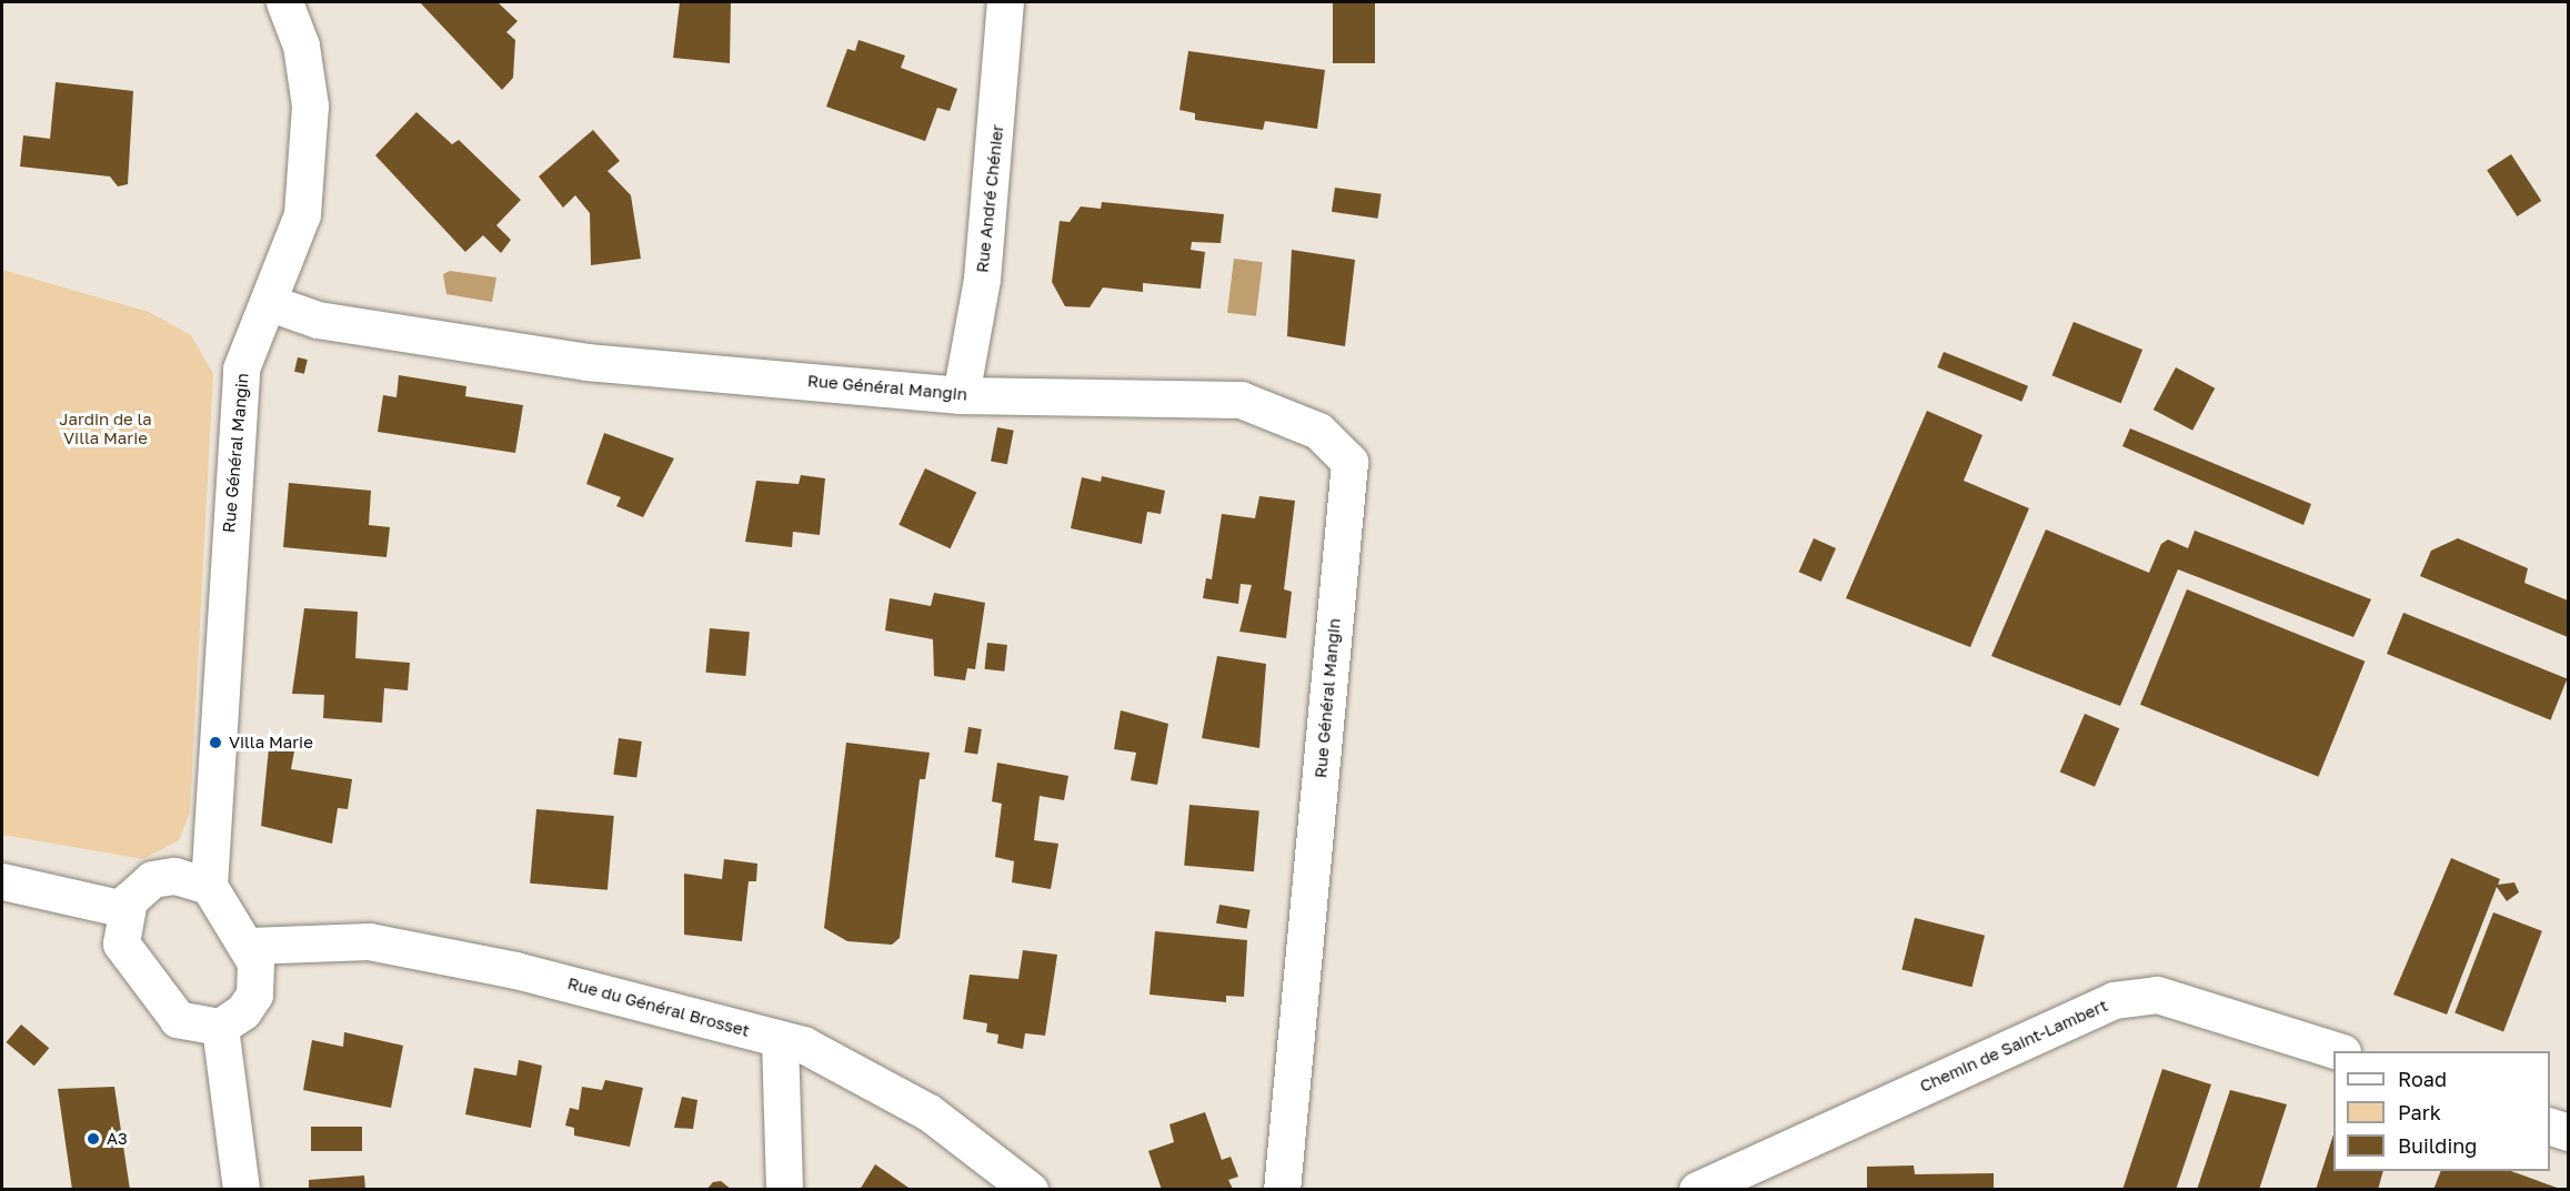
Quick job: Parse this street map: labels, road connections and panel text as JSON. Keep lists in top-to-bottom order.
{
  "streets": {
    "street": [
      "Rue André Chénier",
      "Rue Général Mangin",
      "Rue du Général Brosset",
      "Chemin de Saint-Lambert"
    ]
  },
  "crossings": [
    ["Rue André Chénier", "Rue Général Mangin"],
    ["Rue Général Mangin", "Rue du Général Brosset"]
  ],
  "parks": ["Jardin de la Villa Marie"],
  "places": ["Villa Marie", "A3"],
  "legend": ["Road", "Park", "Building"]
}
